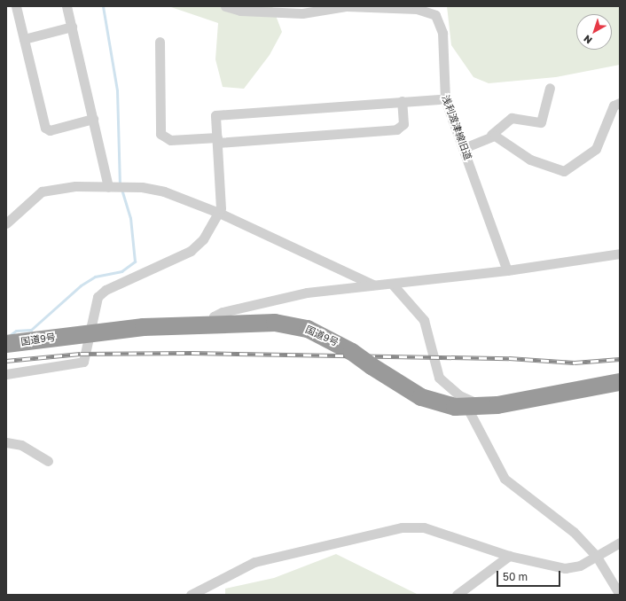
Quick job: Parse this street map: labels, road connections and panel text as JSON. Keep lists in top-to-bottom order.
{
  "streets": {
    "highway": ["国道9号"],
    "street": ["浅利渡津線旧道"]
  },
  "scale_bar": "50 m",
  "north": "bottom left"
}
